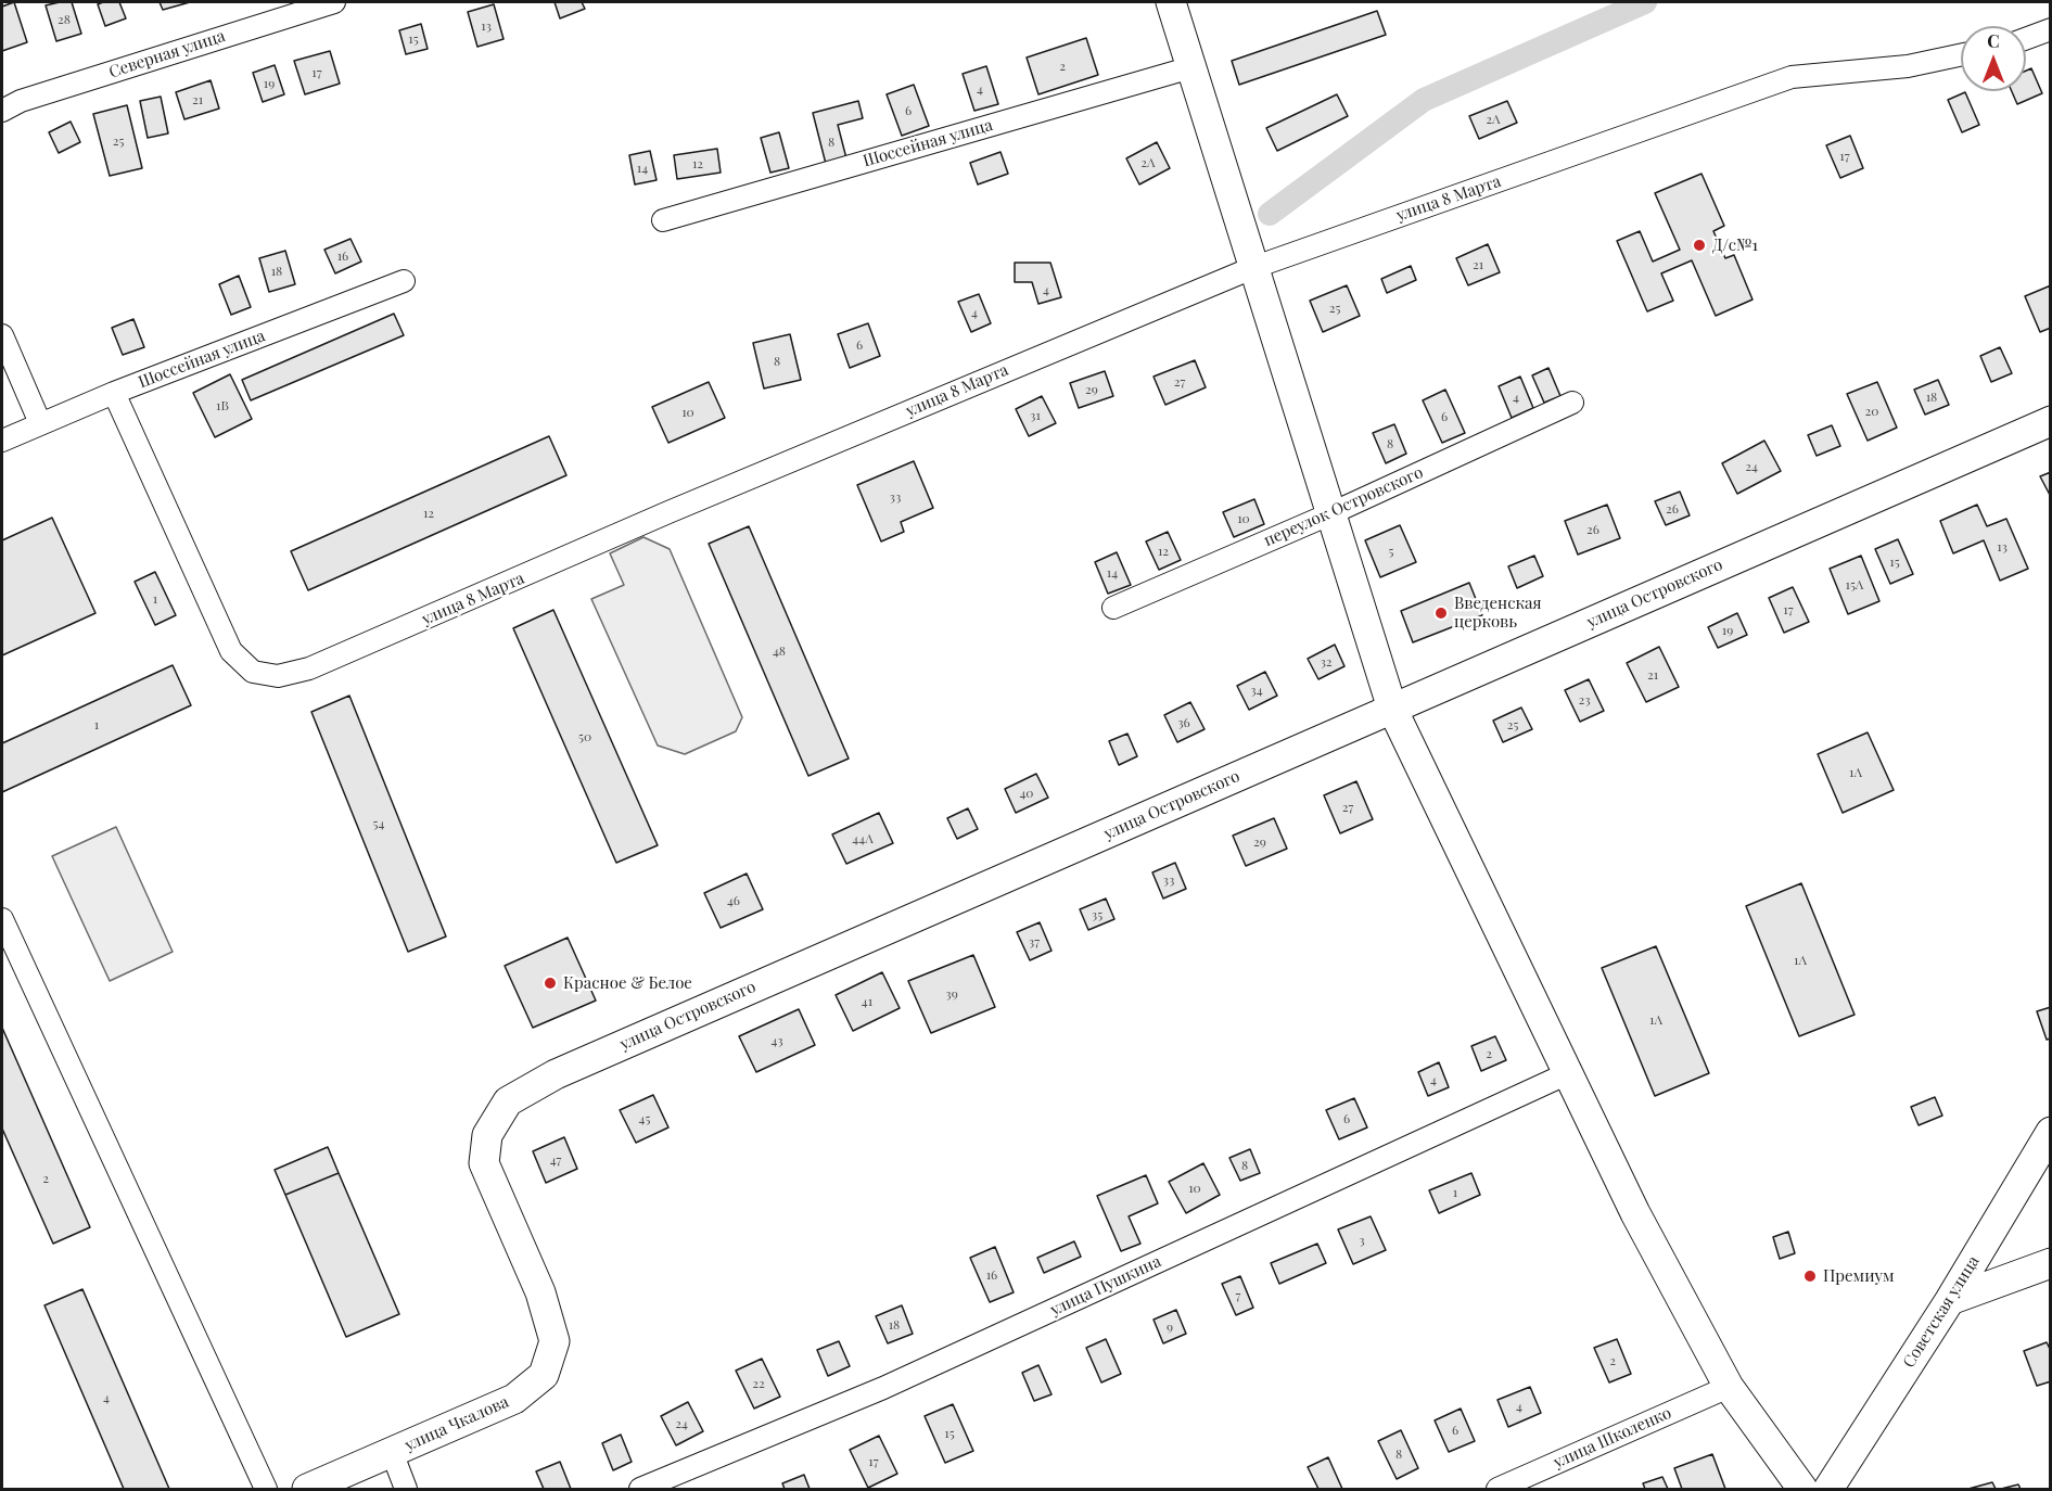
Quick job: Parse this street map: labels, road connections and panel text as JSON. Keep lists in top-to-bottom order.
{
  "streets": {
    "street": [
      "Северная улица",
      "Шоссейная улица",
      "улица 8 Марта",
      "переулок Островского",
      "улица Островского",
      "улица Пушкина",
      "Советская улица",
      "улица Чкалова",
      "улица Школенко"
    ]
  },
  "crossings": [
    ["Шоссейная улица", "улица 8 Марта"],
    ["улица Островского", "улица Чкалова"]
  ],
  "places": [
    "Д/с№1",
    "Введенская церковь",
    "Красное & Белое",
    "Премиум"
  ],
  "house_numbers": [
    "28",
    "13",
    "15",
    "2",
    "17",
    "19",
    "4",
    "21",
    "6",
    "2А",
    "25",
    "8",
    "17",
    "2А",
    "12",
    "14",
    "16",
    "21",
    "18",
    "4",
    "25",
    "4",
    "6",
    "8",
    "27",
    "29",
    "4",
    "18",
    "1В",
    "20",
    "10",
    "31",
    "6",
    "8",
    "24",
    "33",
    "26",
    "12",
    "10",
    "26",
    "13",
    "12",
    "5",
    "15",
    "14",
    "15А",
    "1",
    "17",
    "19",
    "48",
    "32",
    "21",
    "34",
    "23",
    "36",
    "1",
    "25",
    "50",
    "1А",
    "40",
    "27",
    "54",
    "44А",
    "29",
    "33",
    "46",
    "35",
    "37",
    "1А",
    "39",
    "41",
    "1А",
    "43",
    "2",
    "4",
    "45",
    "6",
    "47",
    "8",
    "2",
    "10",
    "1",
    "3",
    "16",
    "7",
    "18",
    "9",
    "2",
    "22",
    "4",
    "4",
    "24",
    "6",
    "15",
    "8",
    "17"
  ],
  "north": "top"
}
